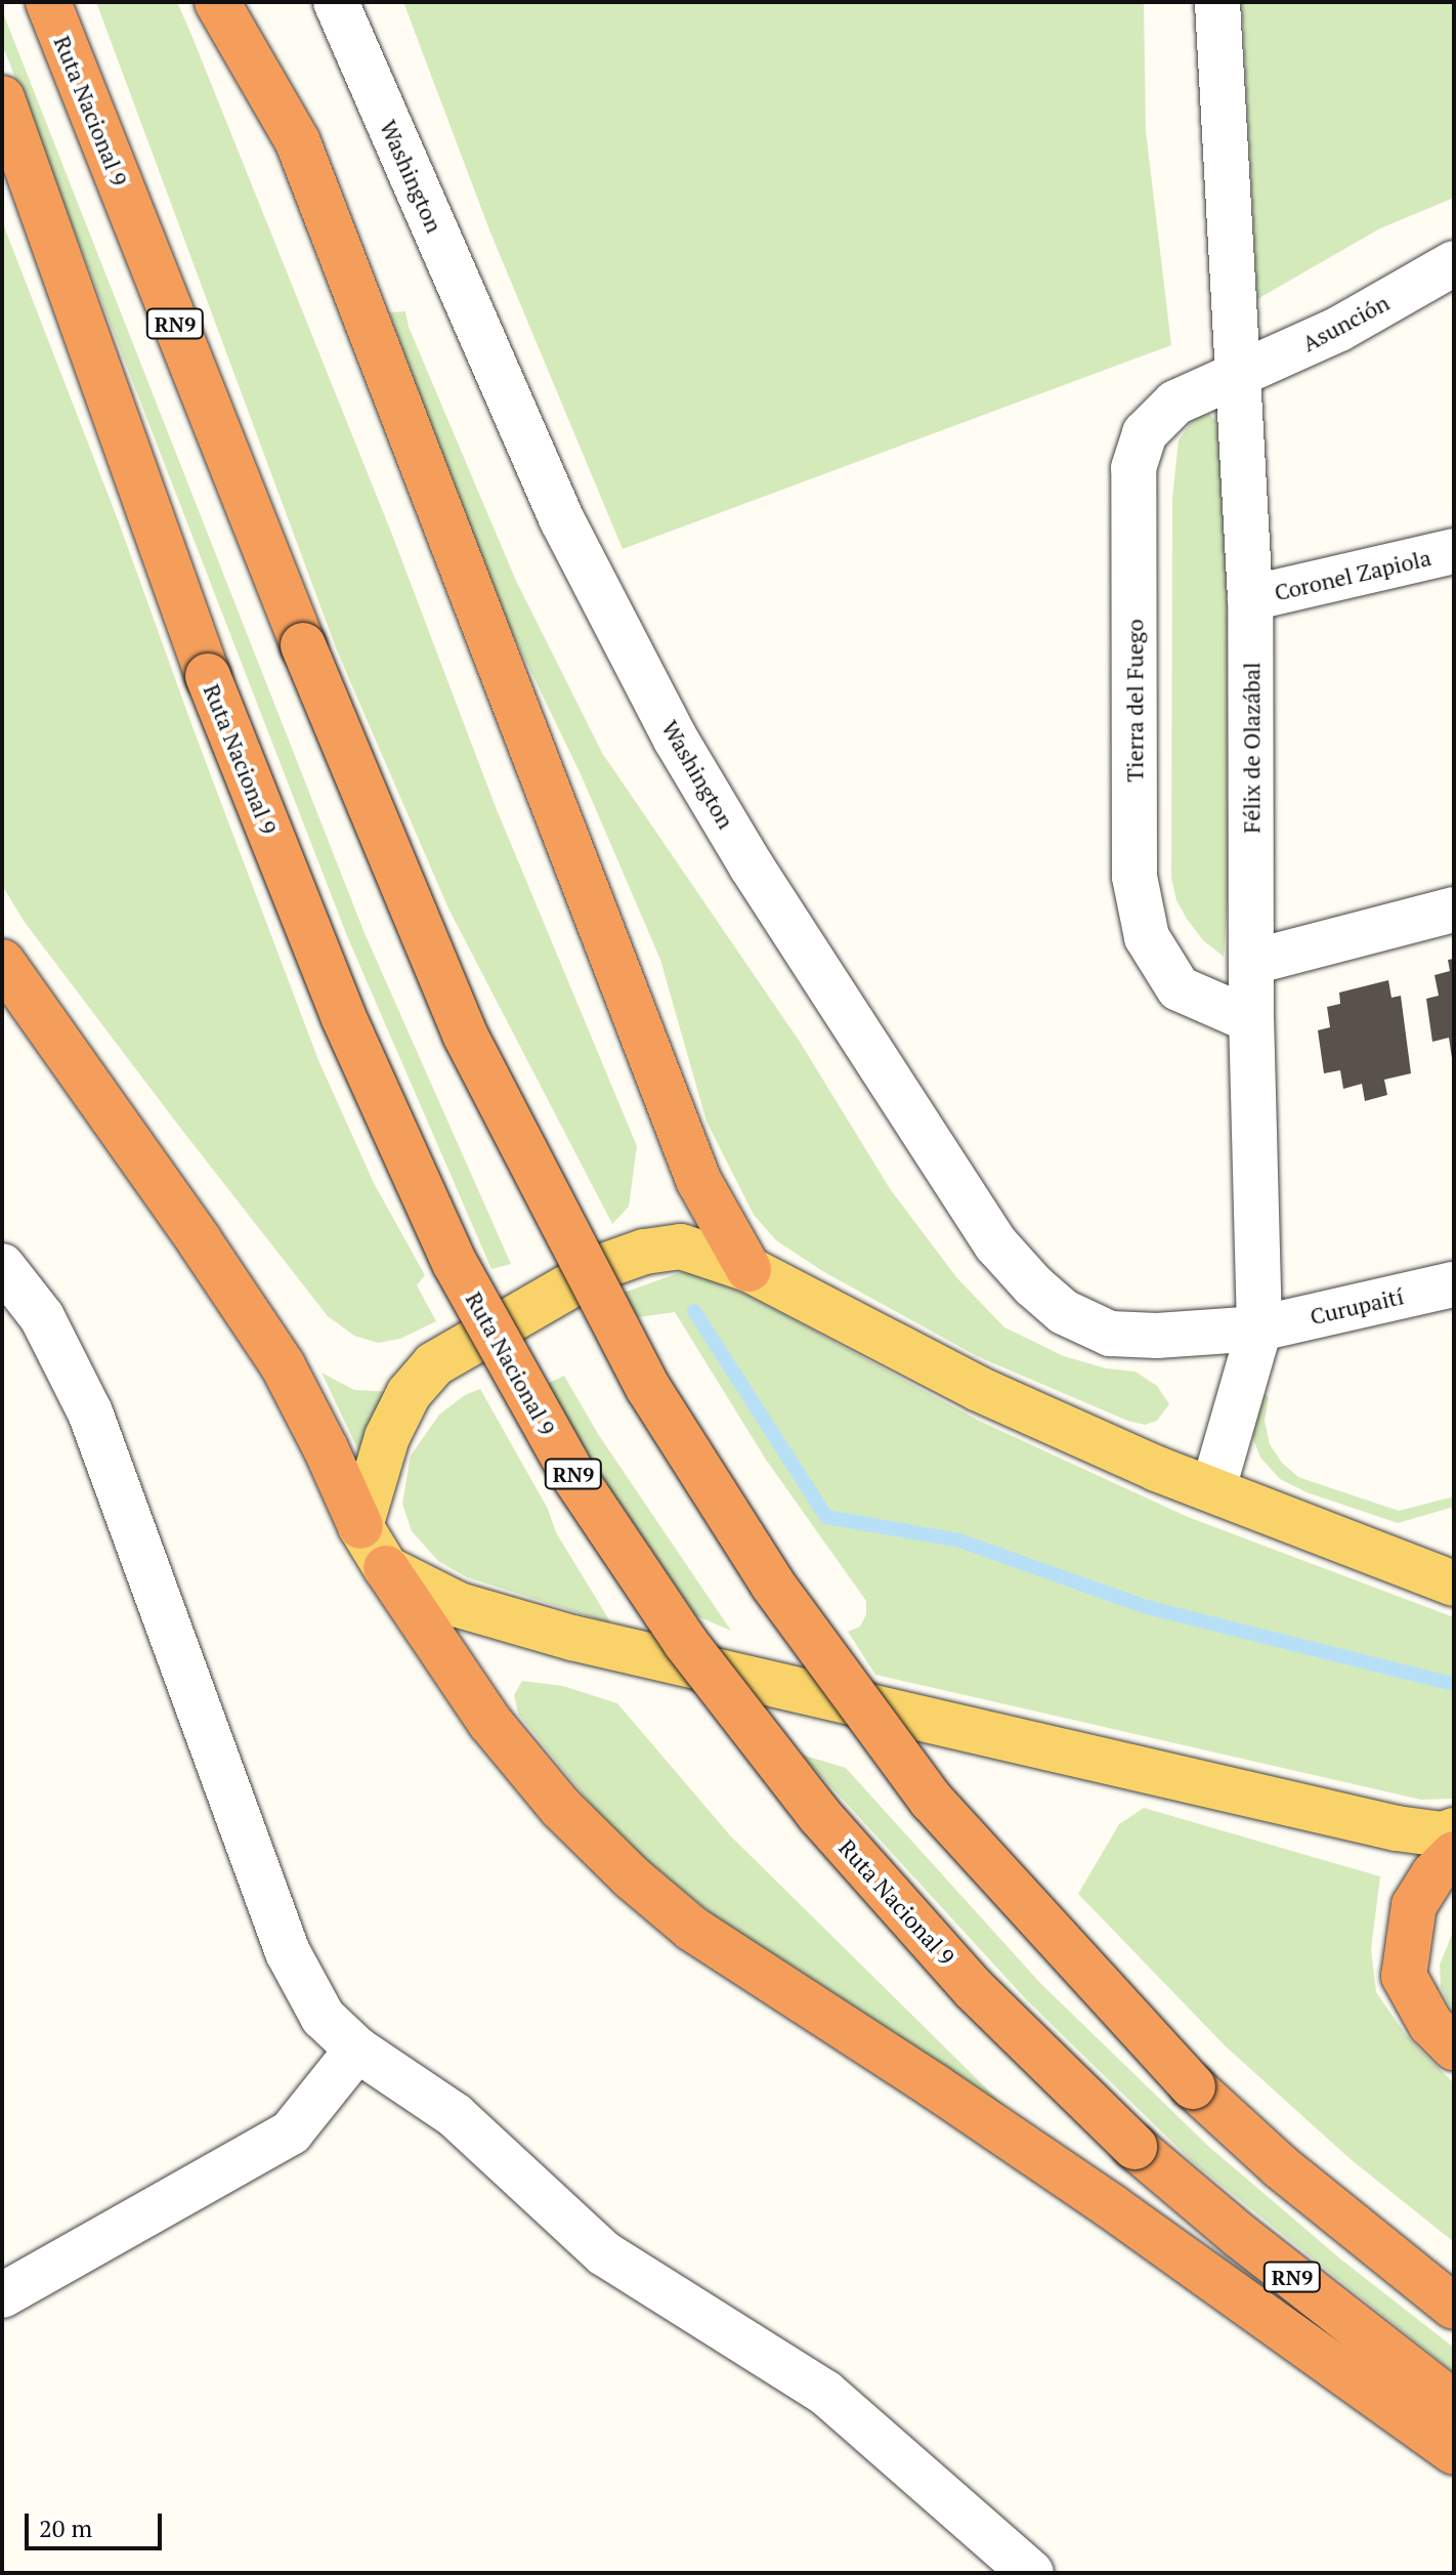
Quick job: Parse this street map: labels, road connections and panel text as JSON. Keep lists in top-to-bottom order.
{
  "streets": {
    "highway": ["Ruta Nacional 9", "RN9"],
    "street": [
      "Washington",
      "Asunción",
      "Coronel Zapiola",
      "Tierra del Fuego",
      "Félix de Olazábal",
      "Curupaití"
    ]
  },
  "crossings": [
    ["Washington", "Félix de Olazábal"],
    ["Washington", "Curupaití"],
    ["Asunción", "Tierra del Fuego"],
    ["Asunción", "Félix de Olazábal"],
    ["Coronel Zapiola", "Félix de Olazábal"],
    ["Tierra del Fuego", "Félix de Olazábal"],
    ["Félix de Olazábal", "Curupaití"]
  ],
  "scale_bar": "20 m"
}
